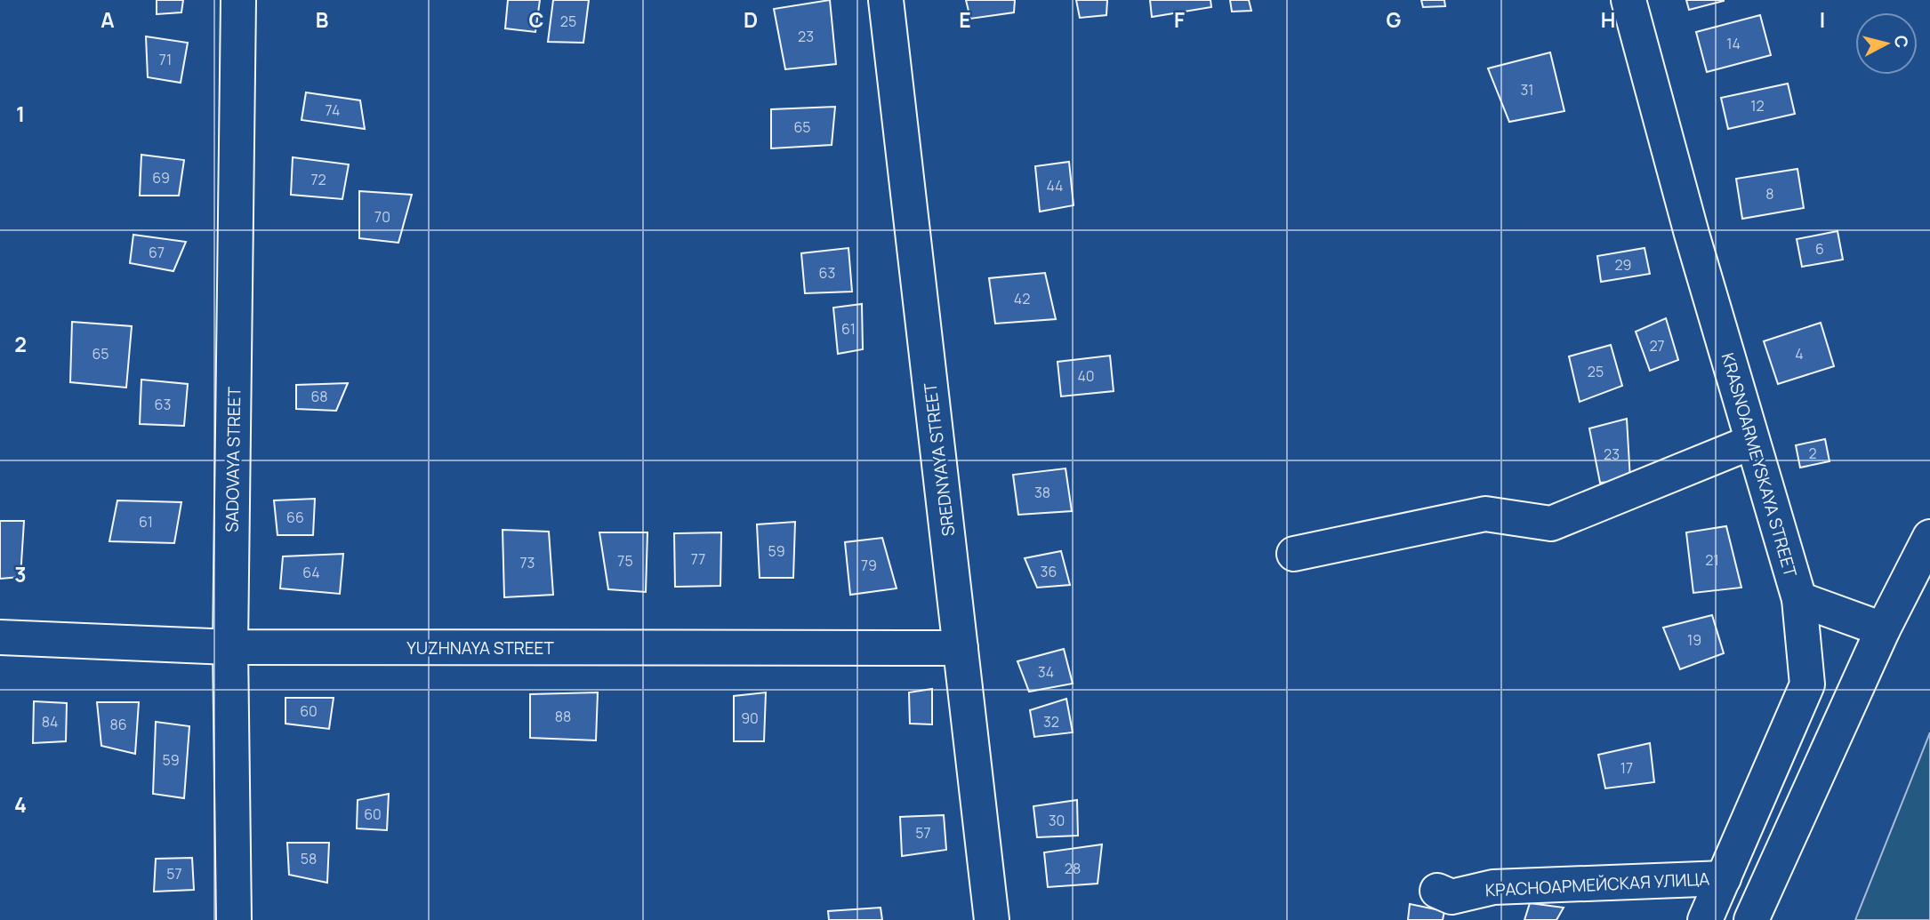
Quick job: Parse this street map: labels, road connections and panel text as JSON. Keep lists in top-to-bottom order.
{
  "streets": {
    "street": [
      "SADOVAYA STREET",
      "SREDNYAYA STREET",
      "KRASNOARMEYSKAYA STREET",
      "YUZHNAYA STREET",
      "КРАСНОАРМЕЙСКАЯ УЛИЦА"
    ]
  },
  "crossings": [
    ["SADOVAYA STREET", "YUZHNAYA STREET"],
    ["SREDNYAYA STREET", "YUZHNAYA STREET"],
    ["KRASNOARMEYSKAYA STREET", "КРАСНОАРМЕЙСКАЯ УЛИЦА"]
  ],
  "house_numbers": [
    "25",
    "23",
    "14",
    "71",
    "31",
    "12",
    "74",
    "65",
    "69",
    "72",
    "44",
    "8",
    "70",
    "6",
    "67",
    "29",
    "63",
    "42",
    "61",
    "27",
    "65",
    "4",
    "25",
    "40",
    "68",
    "63",
    "2",
    "23",
    "38",
    "66",
    "61",
    "59",
    "77",
    "21",
    "75",
    "73",
    "79",
    "36",
    "64",
    "19",
    "34",
    "60",
    "88",
    "90",
    "84",
    "32",
    "86",
    "59",
    "17",
    "60",
    "30",
    "57",
    "58",
    "28",
    "57"
  ],
  "north": "right",
  "grid": {
    "columns": [
      "A",
      "B",
      "C",
      "D",
      "E",
      "F",
      "G",
      "H",
      "I"
    ],
    "rows": [
      "1",
      "2",
      "3",
      "4"
    ]
  }
}
